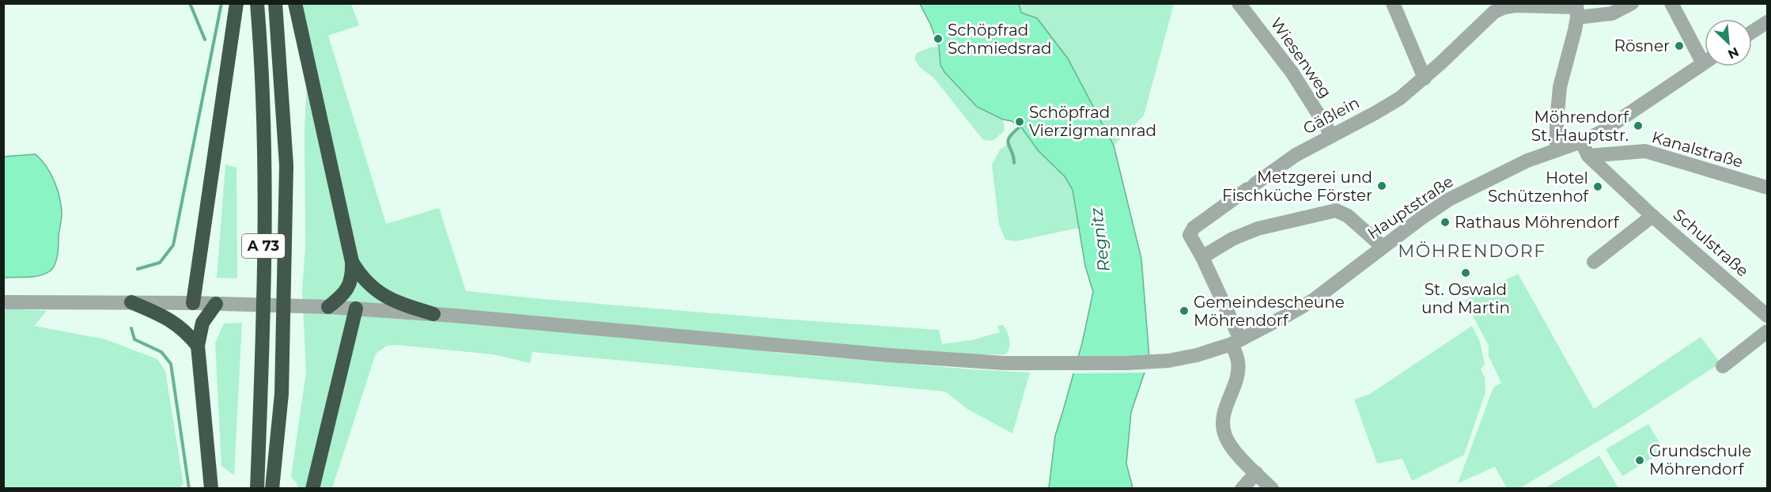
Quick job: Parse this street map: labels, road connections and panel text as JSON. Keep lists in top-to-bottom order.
{
  "streets": {
    "highway": ["A 73"],
    "street": [
      "Wiesenweg",
      "Gäßlein",
      "Kanalstraße",
      "Hauptstraße",
      "Schulstraße"
    ]
  },
  "crossings": [
    ["Wiesenweg", "Gäßlein"],
    ["Gäßlein", "Hauptstraße"],
    ["Kanalstraße", "Schulstraße"],
    ["Hauptstraße", "Schulstraße"]
  ],
  "districts": ["MÖHRENDORF"],
  "water": ["Regnitz"],
  "places": [
    "Schöpfrad Schmiedsrad",
    "Rösner",
    "Schöpfrad Vierzigmannrad",
    "Möhrendorf St. Hauptstr.",
    "Metzgerei und Fischküche Förster",
    "Hotel Schützenhof",
    "Rathaus Möhrendorf",
    "St. Oswald und Martin",
    "Gemeindescheune Möhrendorf",
    "Grundschule Möhrendorf"
  ],
  "north": "bottom right"
}
